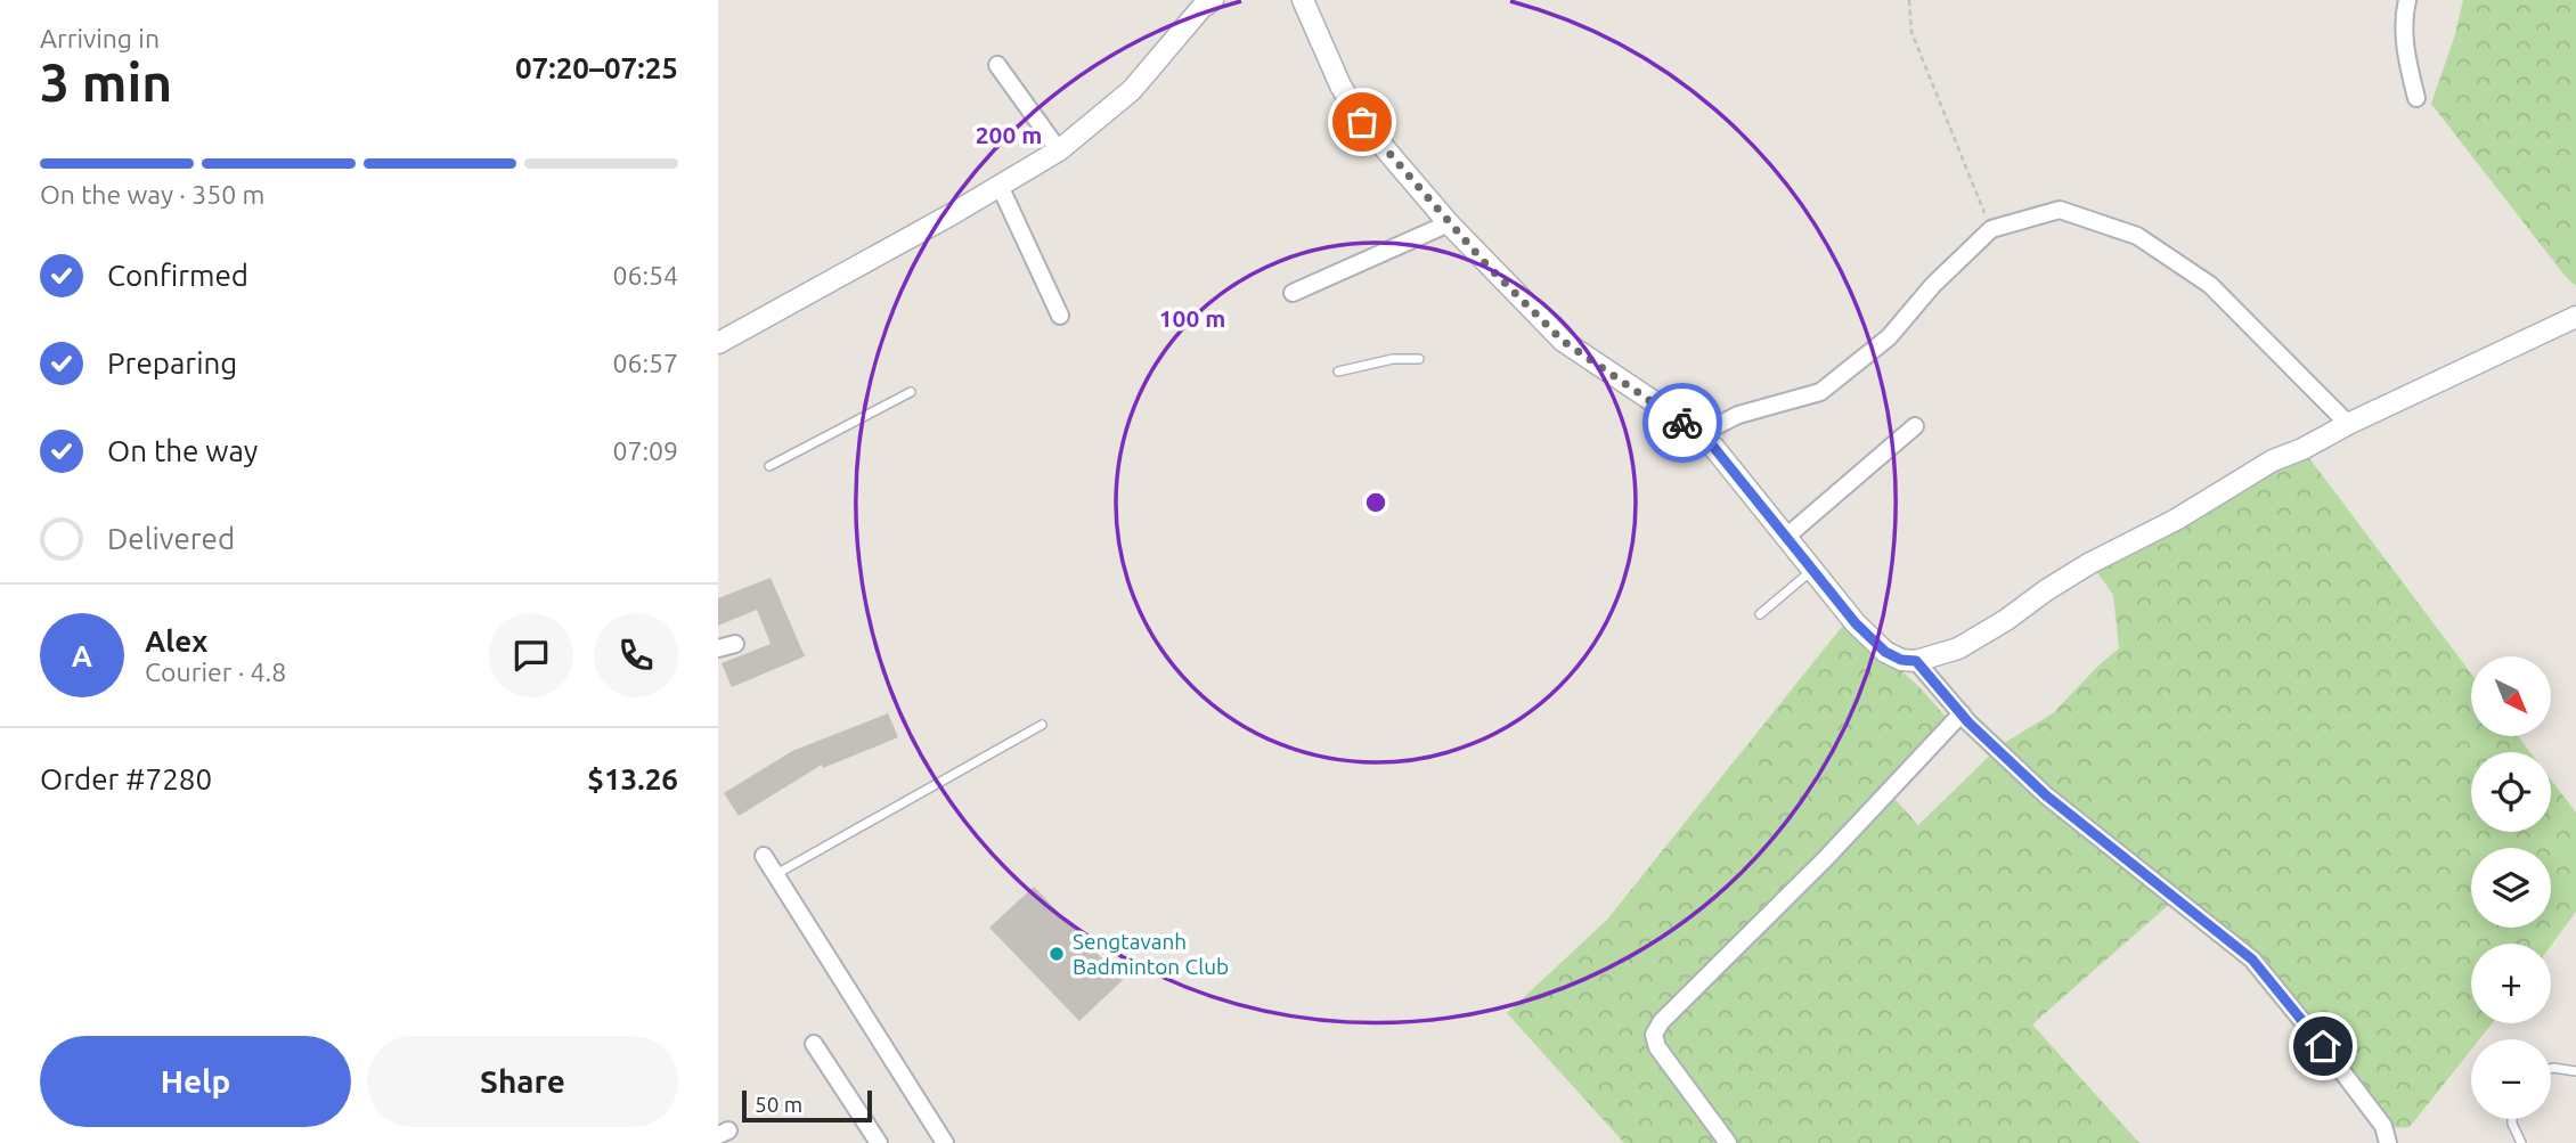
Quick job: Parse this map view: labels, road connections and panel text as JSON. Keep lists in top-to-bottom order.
{
  "places": ["Sengtavanh Badminton Club"],
  "scale_bar": "50 m",
  "north": "bottom right",
  "page": {
    "heading": ["3 min", "Arriving in", "07:20–07:25"],
    "panel": [
      "Alex",
      "Courier · 4.8",
      "Order #7280",
      "$13.26"
    ],
    "bar": "On the way · 350 m",
    "list": [
      ["Confirmed", "06:54"],
      ["Preparing", "06:57"],
      ["On the way", "07:09"],
      "Delivered"
    ],
    "round": "A",
    "map_buttons": ["+", "−"],
    "buttons": ["Help", "Share"],
    "scale": "50 m"
  },
  "rings": ["200 m", "100 m"]
}
